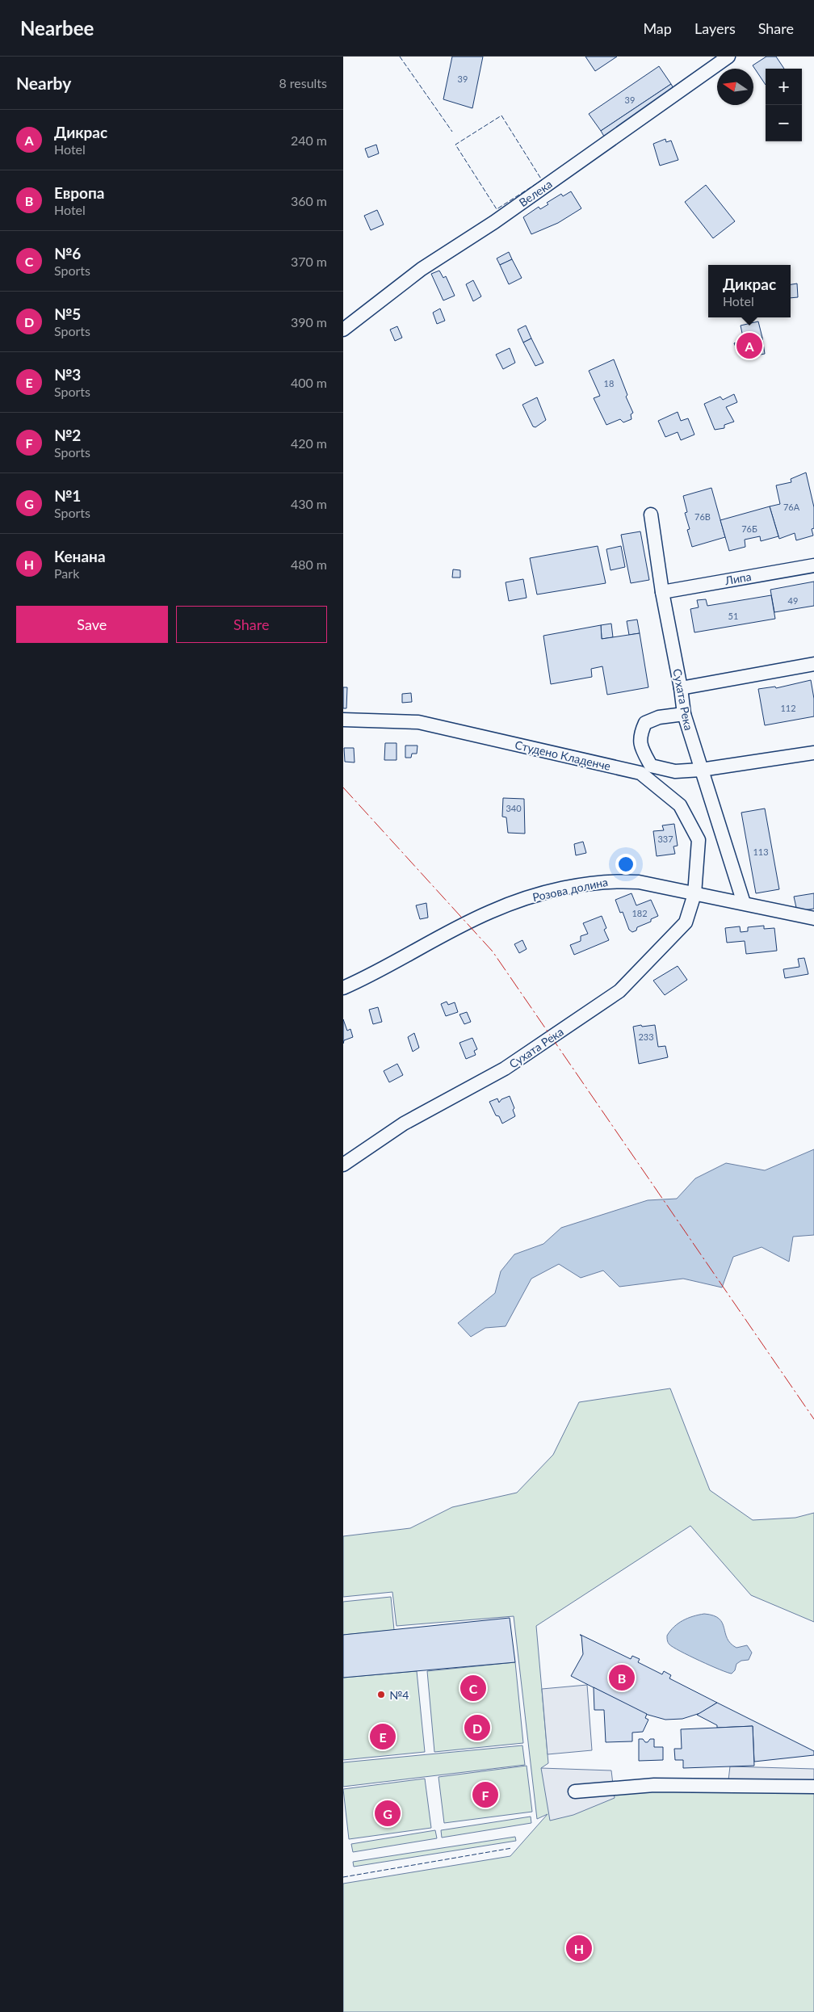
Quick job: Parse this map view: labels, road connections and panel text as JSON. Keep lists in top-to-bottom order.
{
  "streets": {
    "street": [
      "Велека",
      "Липа",
      "Сухата Река",
      "Студено Кладенче",
      "Розова долина"
    ]
  },
  "crossings": [
    ["Липа", "Сухата Река"],
    ["Сухата Река", "Студено Кладенче"],
    ["Сухата Река", "Розова долина"],
    ["Студено Кладенче", "Розова долина"]
  ],
  "places": ["№4"],
  "house_numbers": [
    "39",
    "39",
    "18",
    "76А",
    "76В",
    "76Б",
    "49",
    "51",
    "112",
    "340",
    "337",
    "113",
    "182",
    "233"
  ],
  "north": "left",
  "page": {
    "header": "Nearbee",
    "nav": ["Map", "Layers", "Share"],
    "heading": ["Nearby", "8 results"],
    "map_buttons": ["+", "−"],
    "list": [
      {
        "mark": "A",
        "name": "Дикрас",
        "note": "Hotel",
        "value": "240 m"
      },
      {
        "mark": "B",
        "name": "Европа",
        "note": "Hotel",
        "value": "360 m"
      },
      {
        "mark": "C",
        "name": "№6",
        "note": "Sports",
        "value": "370 m"
      },
      {
        "mark": "D",
        "name": "№5",
        "note": "Sports",
        "value": "390 m"
      },
      {
        "mark": "E",
        "name": "№3",
        "note": "Sports",
        "value": "400 m"
      },
      {
        "mark": "F",
        "name": "№2",
        "note": "Sports",
        "value": "420 m"
      },
      {
        "mark": "G",
        "name": "№1",
        "note": "Sports",
        "value": "430 m"
      },
      {
        "mark": "H",
        "name": "Кенана",
        "note": "Park",
        "value": "480 m"
      }
    ],
    "popup": ["Дикрас", "Hotel"],
    "pins": [
      "A",
      "B",
      "C",
      "D",
      "E",
      "F",
      "G",
      "H"
    ],
    "buttons": ["Save", "Share"]
  }
}
